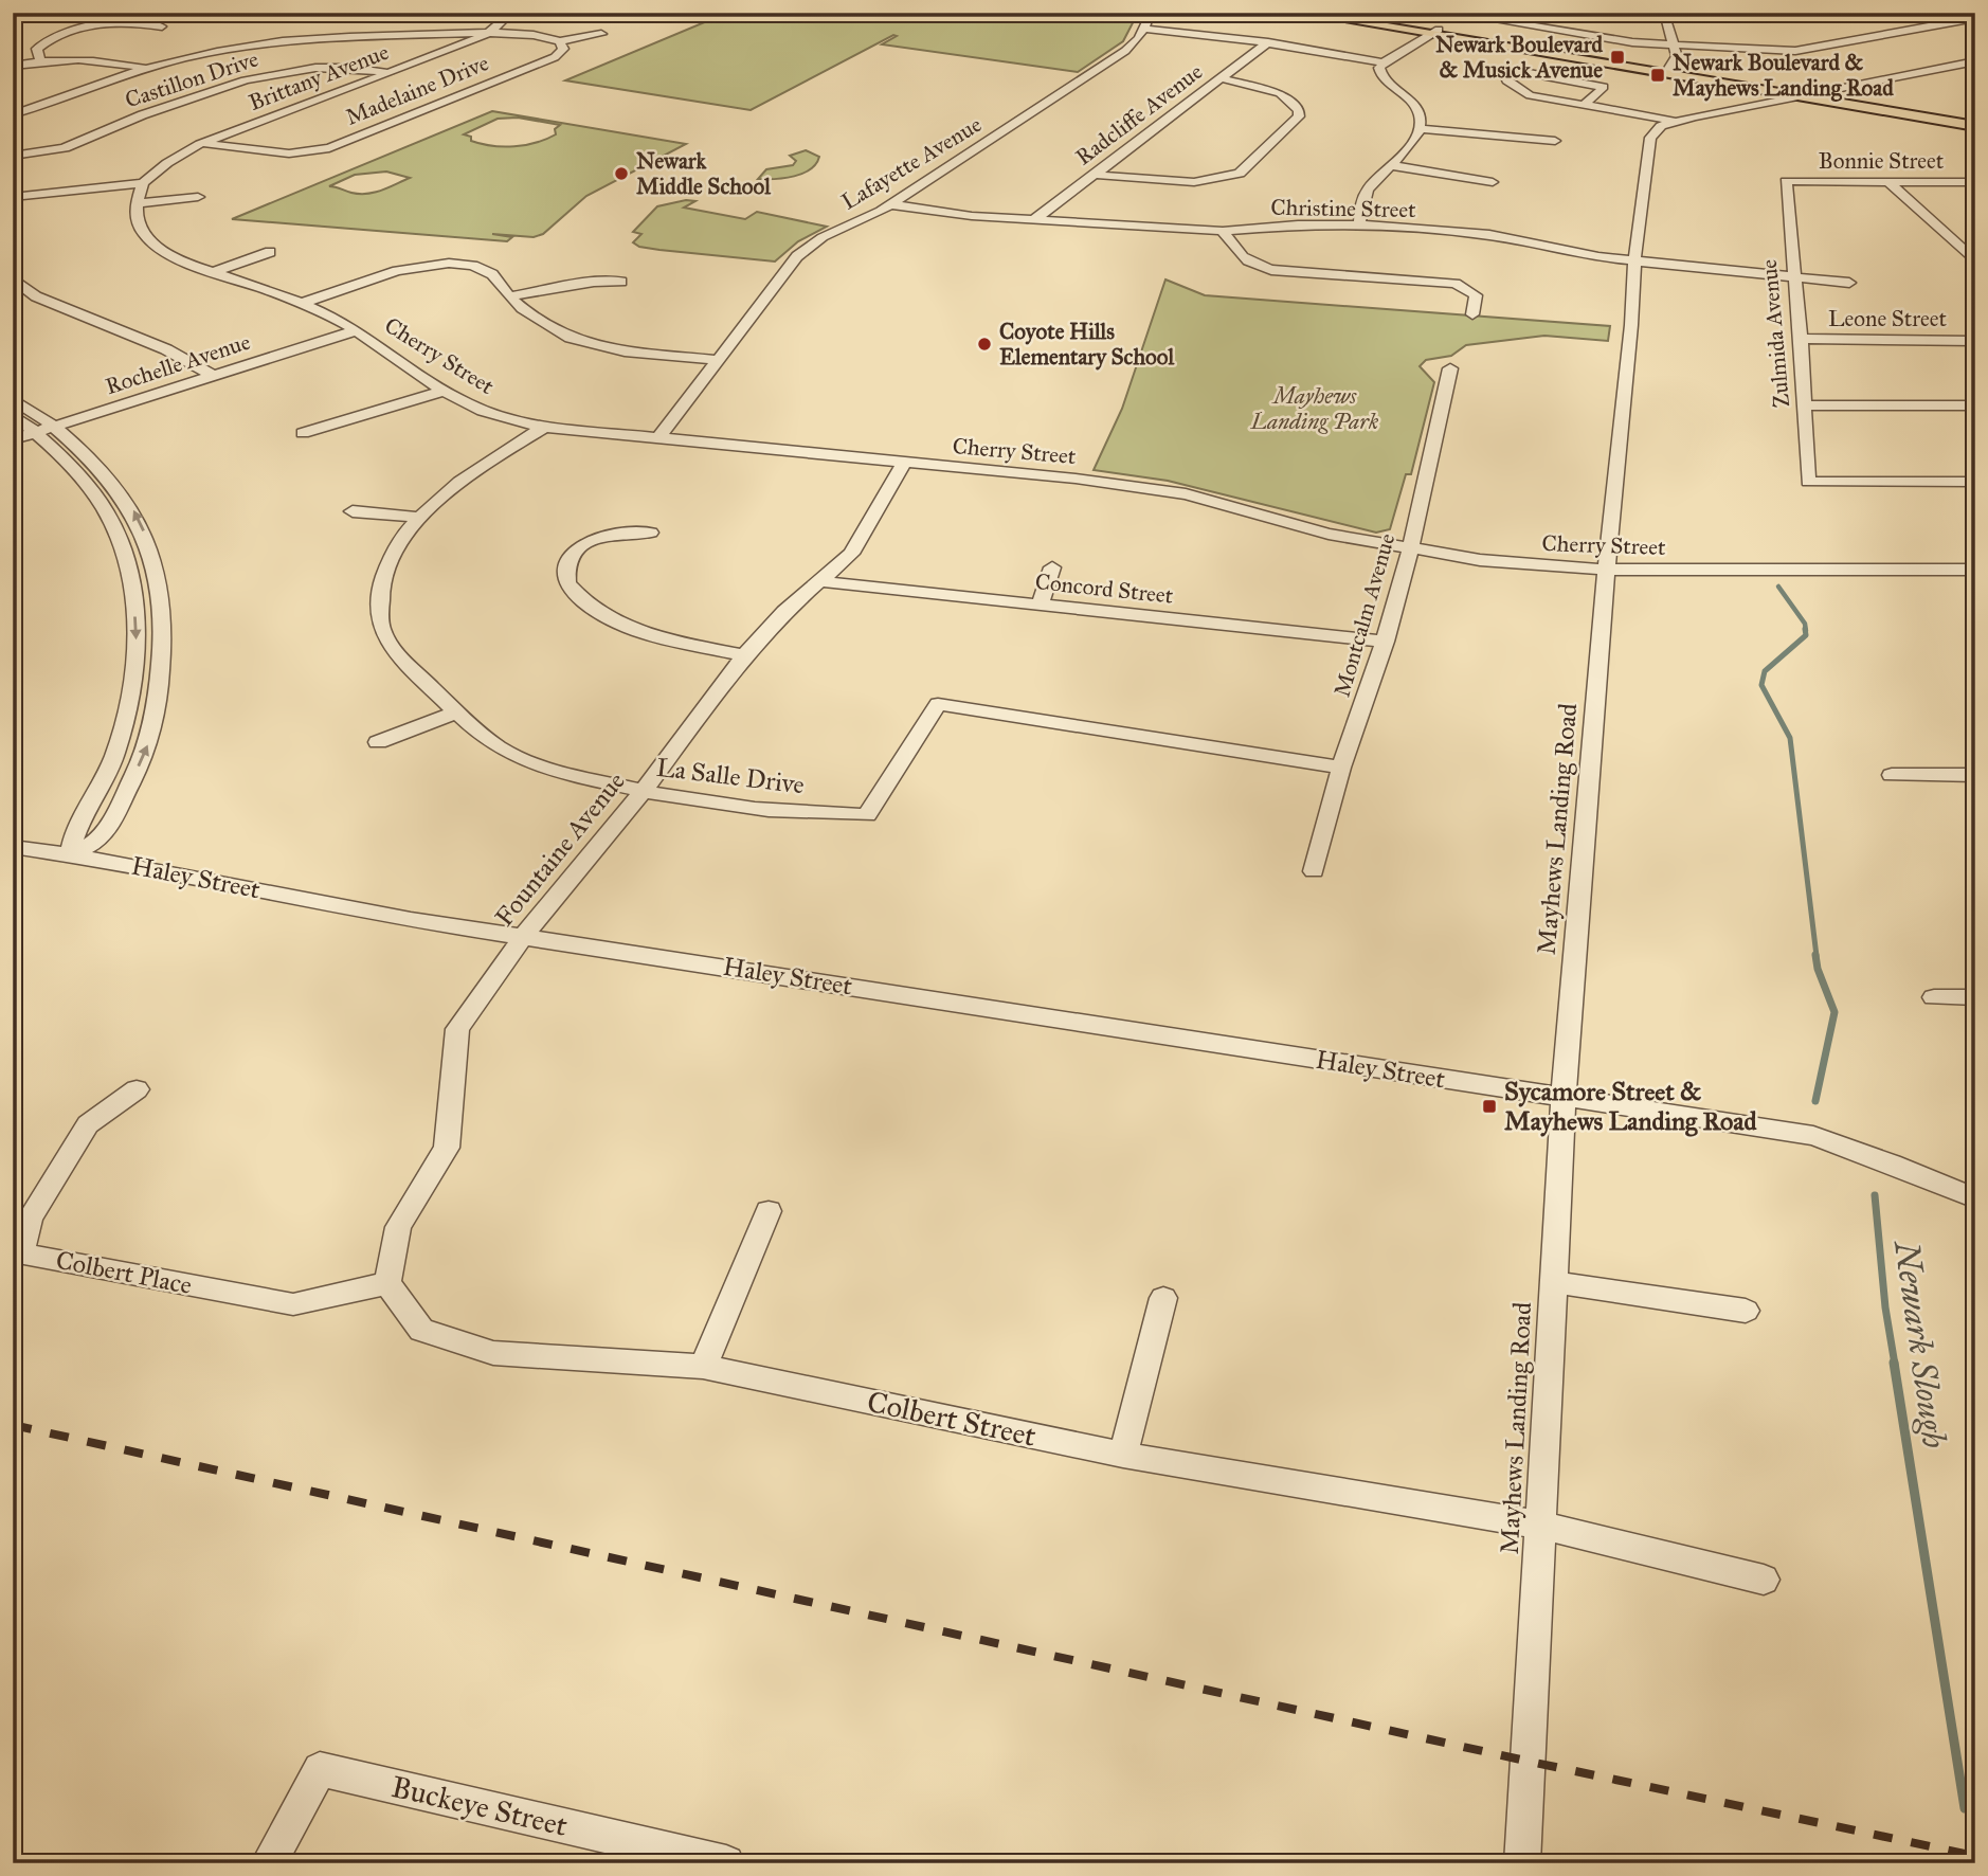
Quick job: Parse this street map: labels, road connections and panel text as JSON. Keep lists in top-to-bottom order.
{
  "streets": {
    "street": [
      "Brittany Avenue",
      "Castillon Drive",
      "Madelaine Drive",
      "Radcliffe Avenue",
      "Bonnie Street",
      "Lafayette Avenue",
      "Christine Street",
      "Leone Street",
      "Zulmida Avenue",
      "Cherry Street",
      "Rochelle Avenue",
      "Concord Street",
      "Montcalm Avenue",
      "La Salle Drive",
      "Mayhews Landing Road",
      "Fountaine Avenue",
      "Haley Street",
      "Colbert Place",
      "Colbert Street",
      "Buckeye Street"
    ]
  },
  "crossings": [
    ["Brittany Avenue", "Castillon Drive"],
    ["Brittany Avenue", "Madelaine Drive"],
    ["Radcliffe Avenue", "Christine Street"],
    ["Bonnie Street", "Zulmida Avenue"],
    ["Lafayette Avenue", "Christine Street"],
    ["Lafayette Avenue", "Cherry Street"],
    ["Christine Street", "Zulmida Avenue"],
    ["Christine Street", "Mayhews Landing Road"],
    ["Leone Street", "Zulmida Avenue"],
    ["Cherry Street", "Rochelle Avenue"],
    ["Cherry Street", "Montcalm Avenue"],
    ["Cherry Street", "La Salle Drive"],
    ["Cherry Street", "Mayhews Landing Road"],
    ["Cherry Street", "Fountaine Avenue"],
    ["Concord Street", "Montcalm Avenue"],
    ["Concord Street", "Fountaine Avenue"],
    ["Montcalm Avenue", "La Salle Drive"],
    ["La Salle Drive", "Fountaine Avenue"],
    ["Mayhews Landing Road", "Haley Street"],
    ["Mayhews Landing Road", "Colbert Street"],
    ["Fountaine Avenue", "Haley Street"],
    ["Fountaine Avenue", "Colbert Place"],
    ["Fountaine Avenue", "Colbert Street"],
    ["Colbert Place", "Colbert Street"]
  ],
  "water": ["Newark Slough"],
  "parks": ["Mayhews Landing Park"],
  "places": {
    "transit": ["Newark Boulevard & Musick Avenue", "Newark Boulevard & Mayhews Landing Road", "Sycamore Street & Mayhews Landing Road"],
    "other": ["Newark Middle School", "Coyote Hills Elementary School"]
  }
}
